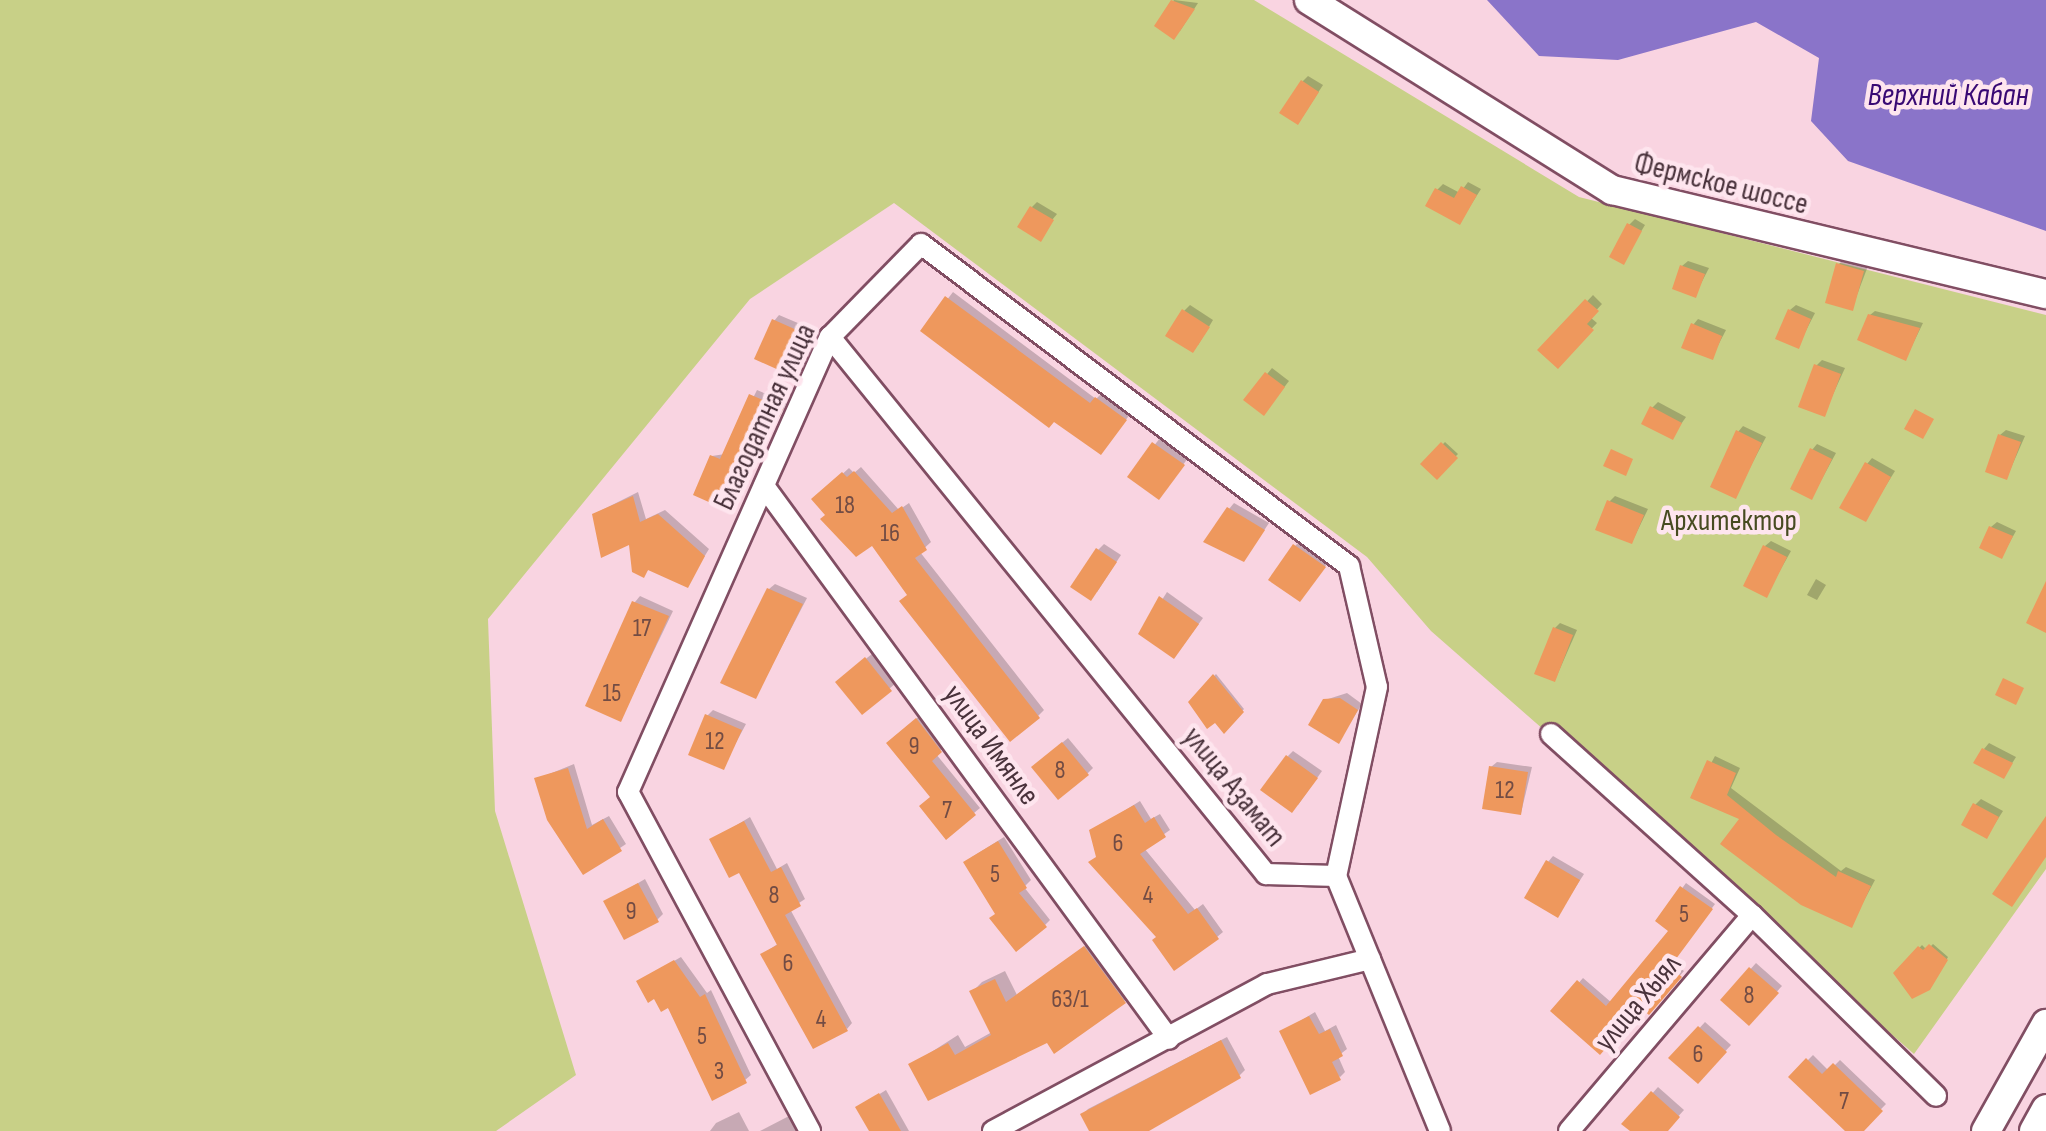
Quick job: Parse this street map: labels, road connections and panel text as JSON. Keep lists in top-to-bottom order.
{
  "streets": {
    "street": [
      "Фермское шоссе",
      "Благодатная улица",
      "улица Имянле",
      "улица Азамат",
      "улица Хыял"
    ]
  },
  "crossings": [
    ["Благодатная улица", "улица Имянле"],
    ["Благодатная улица", "улица Азамат"]
  ],
  "water": ["Верхний Кабан"],
  "parks": ["Архитектор"],
  "house_numbers": [
    "18",
    "16",
    "17",
    "15",
    "12",
    "9",
    "8",
    "12",
    "7",
    "6",
    "5",
    "8",
    "4",
    "9",
    "5",
    "6",
    "8",
    "63/1",
    "4",
    "5",
    "6",
    "3",
    "7"
  ]
}
